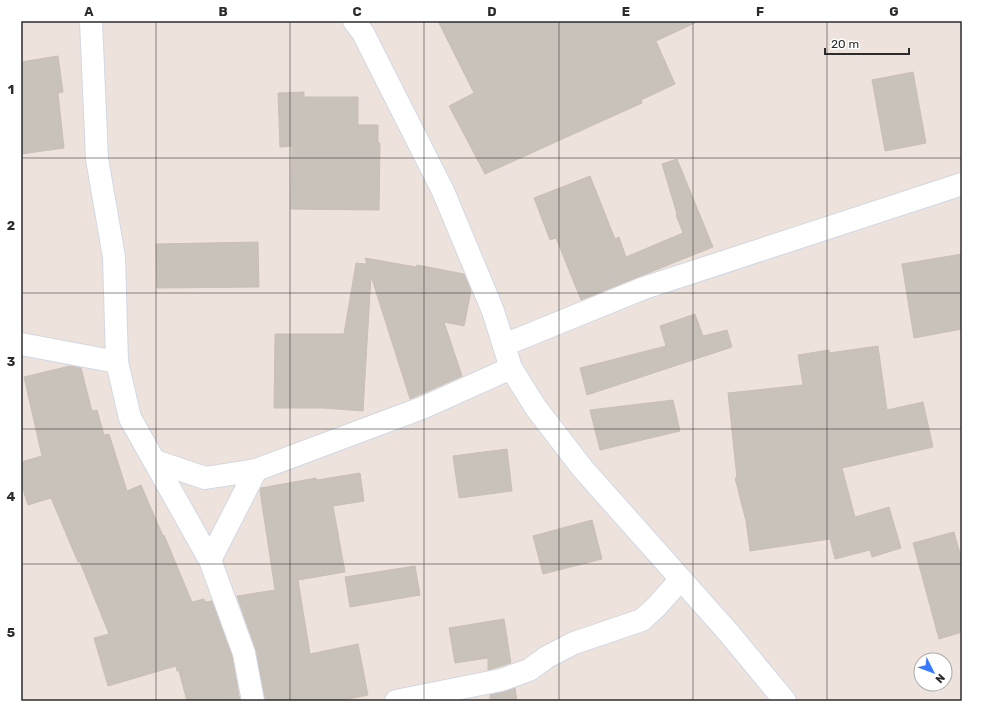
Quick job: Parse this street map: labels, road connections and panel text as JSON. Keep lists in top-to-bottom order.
{
  "scale_bar": "20 m",
  "north": "bottom right",
  "grid": {
    "columns": [
      "A",
      "B",
      "C",
      "D",
      "E",
      "F",
      "G"
    ],
    "rows": [
      "1",
      "2",
      "3",
      "4",
      "5"
    ]
  }
}
